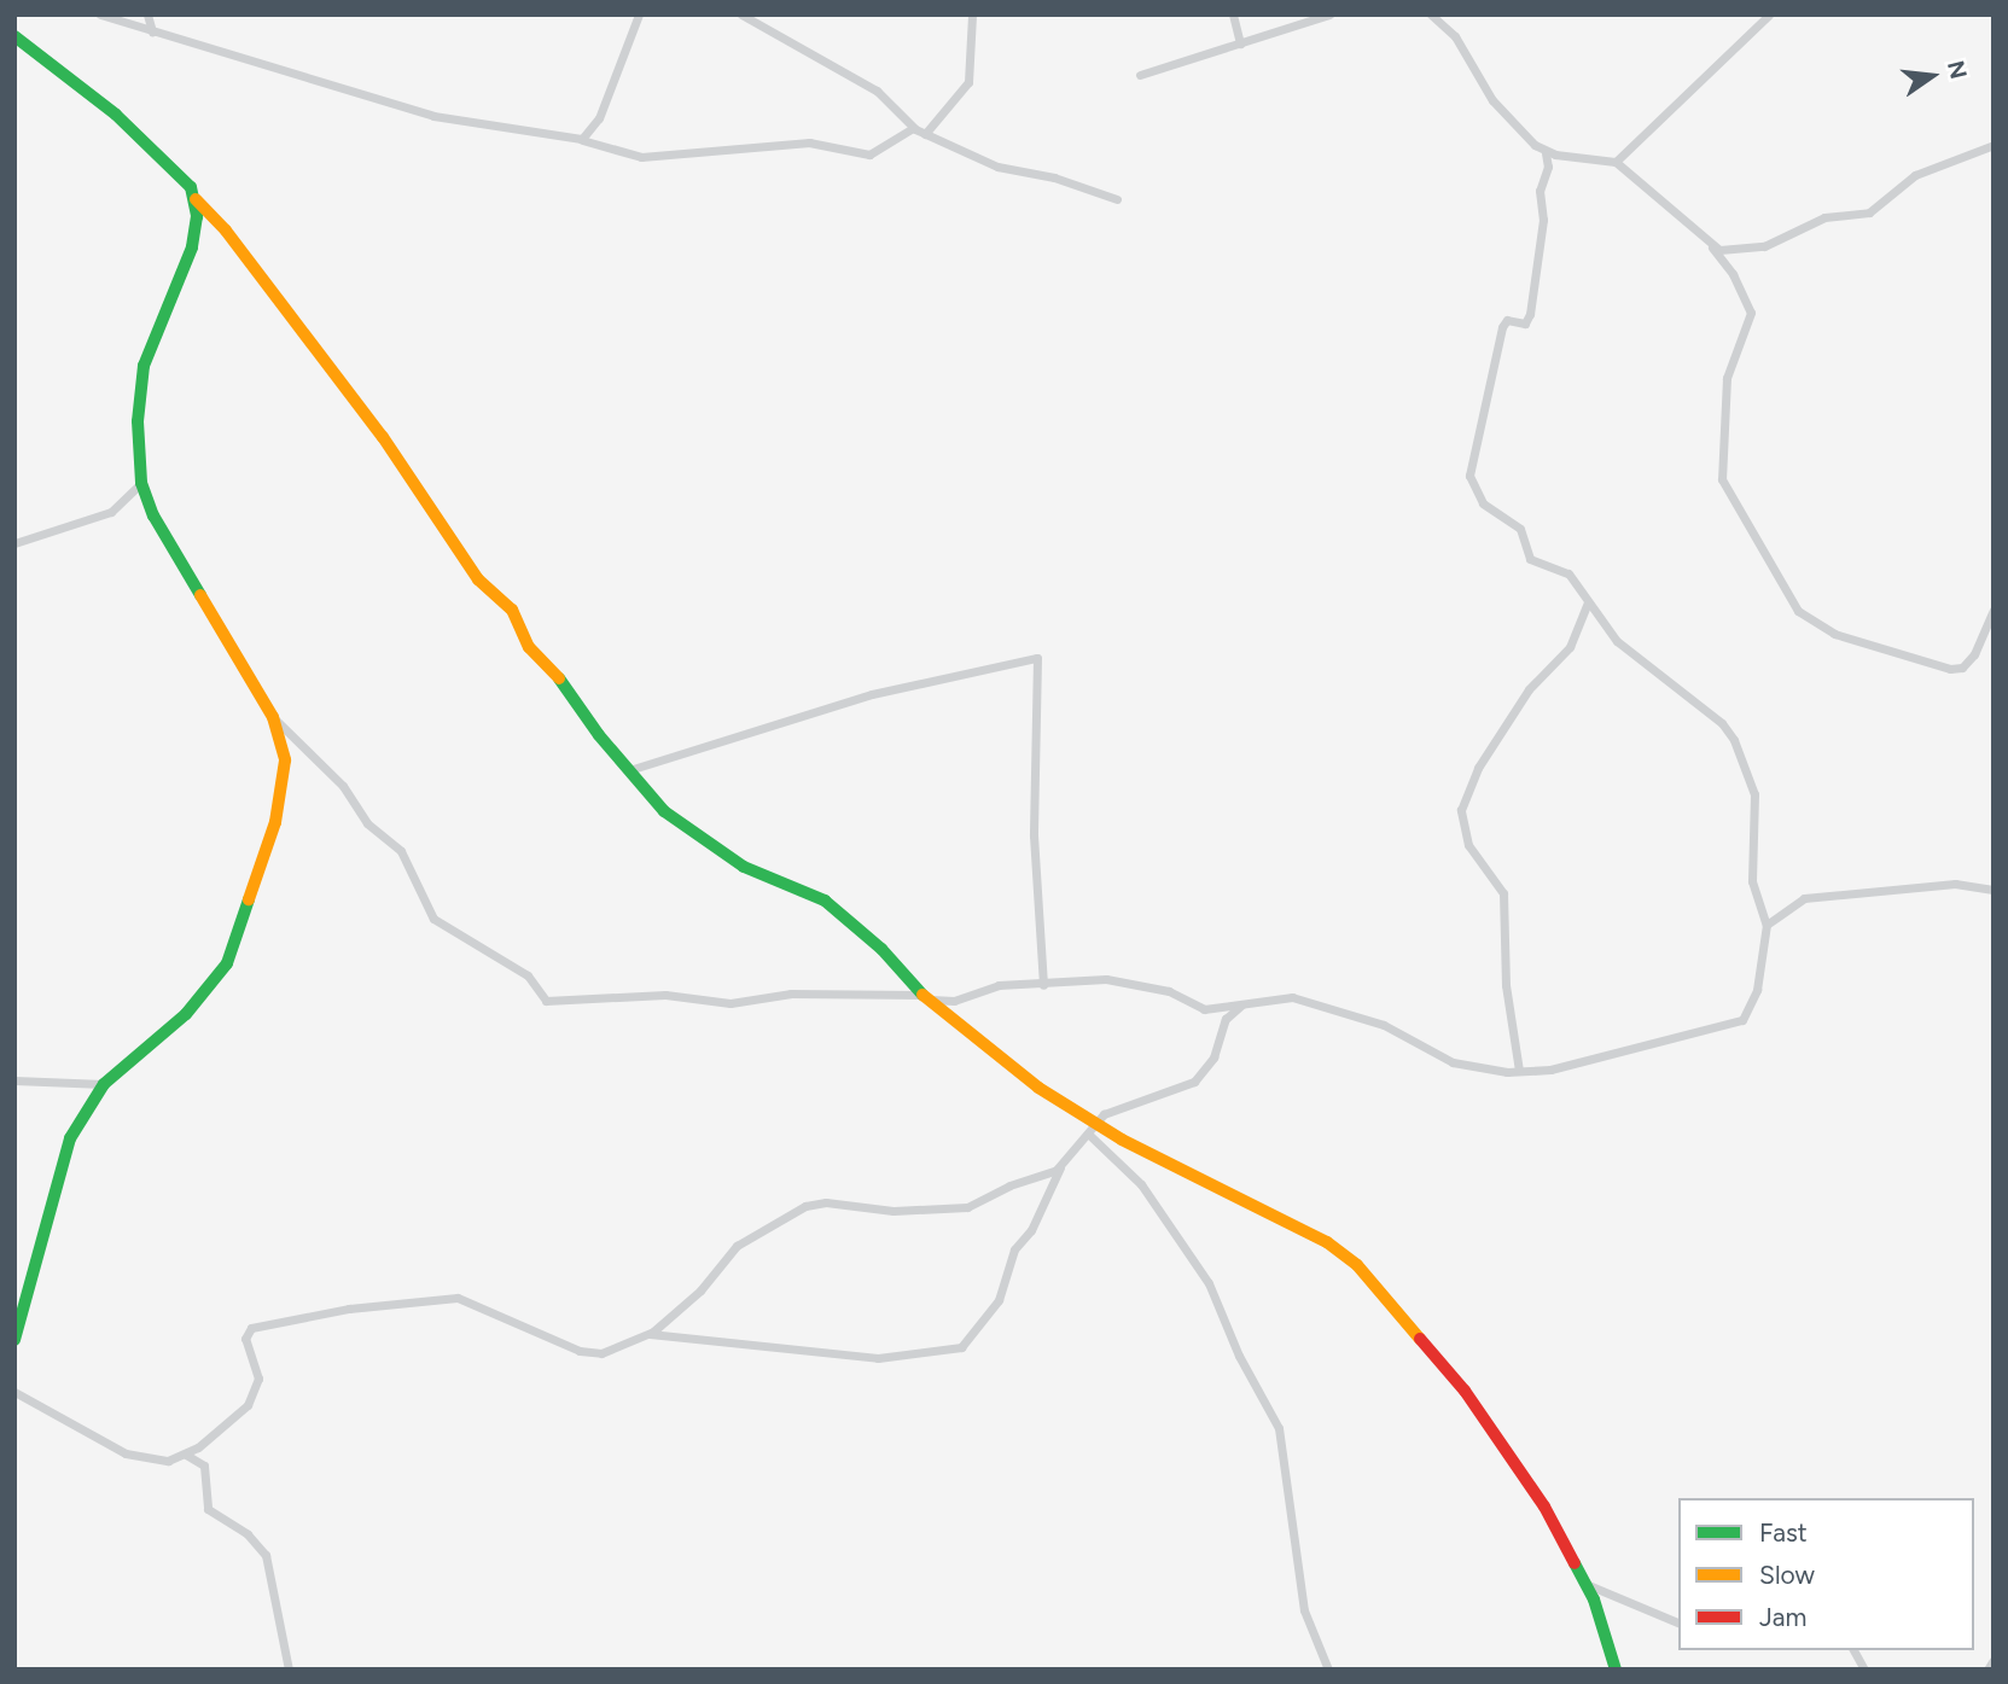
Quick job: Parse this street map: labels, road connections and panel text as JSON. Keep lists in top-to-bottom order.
{
  "legend": ["Fast", "Slow", "Jam"],
  "north": "right"
}
